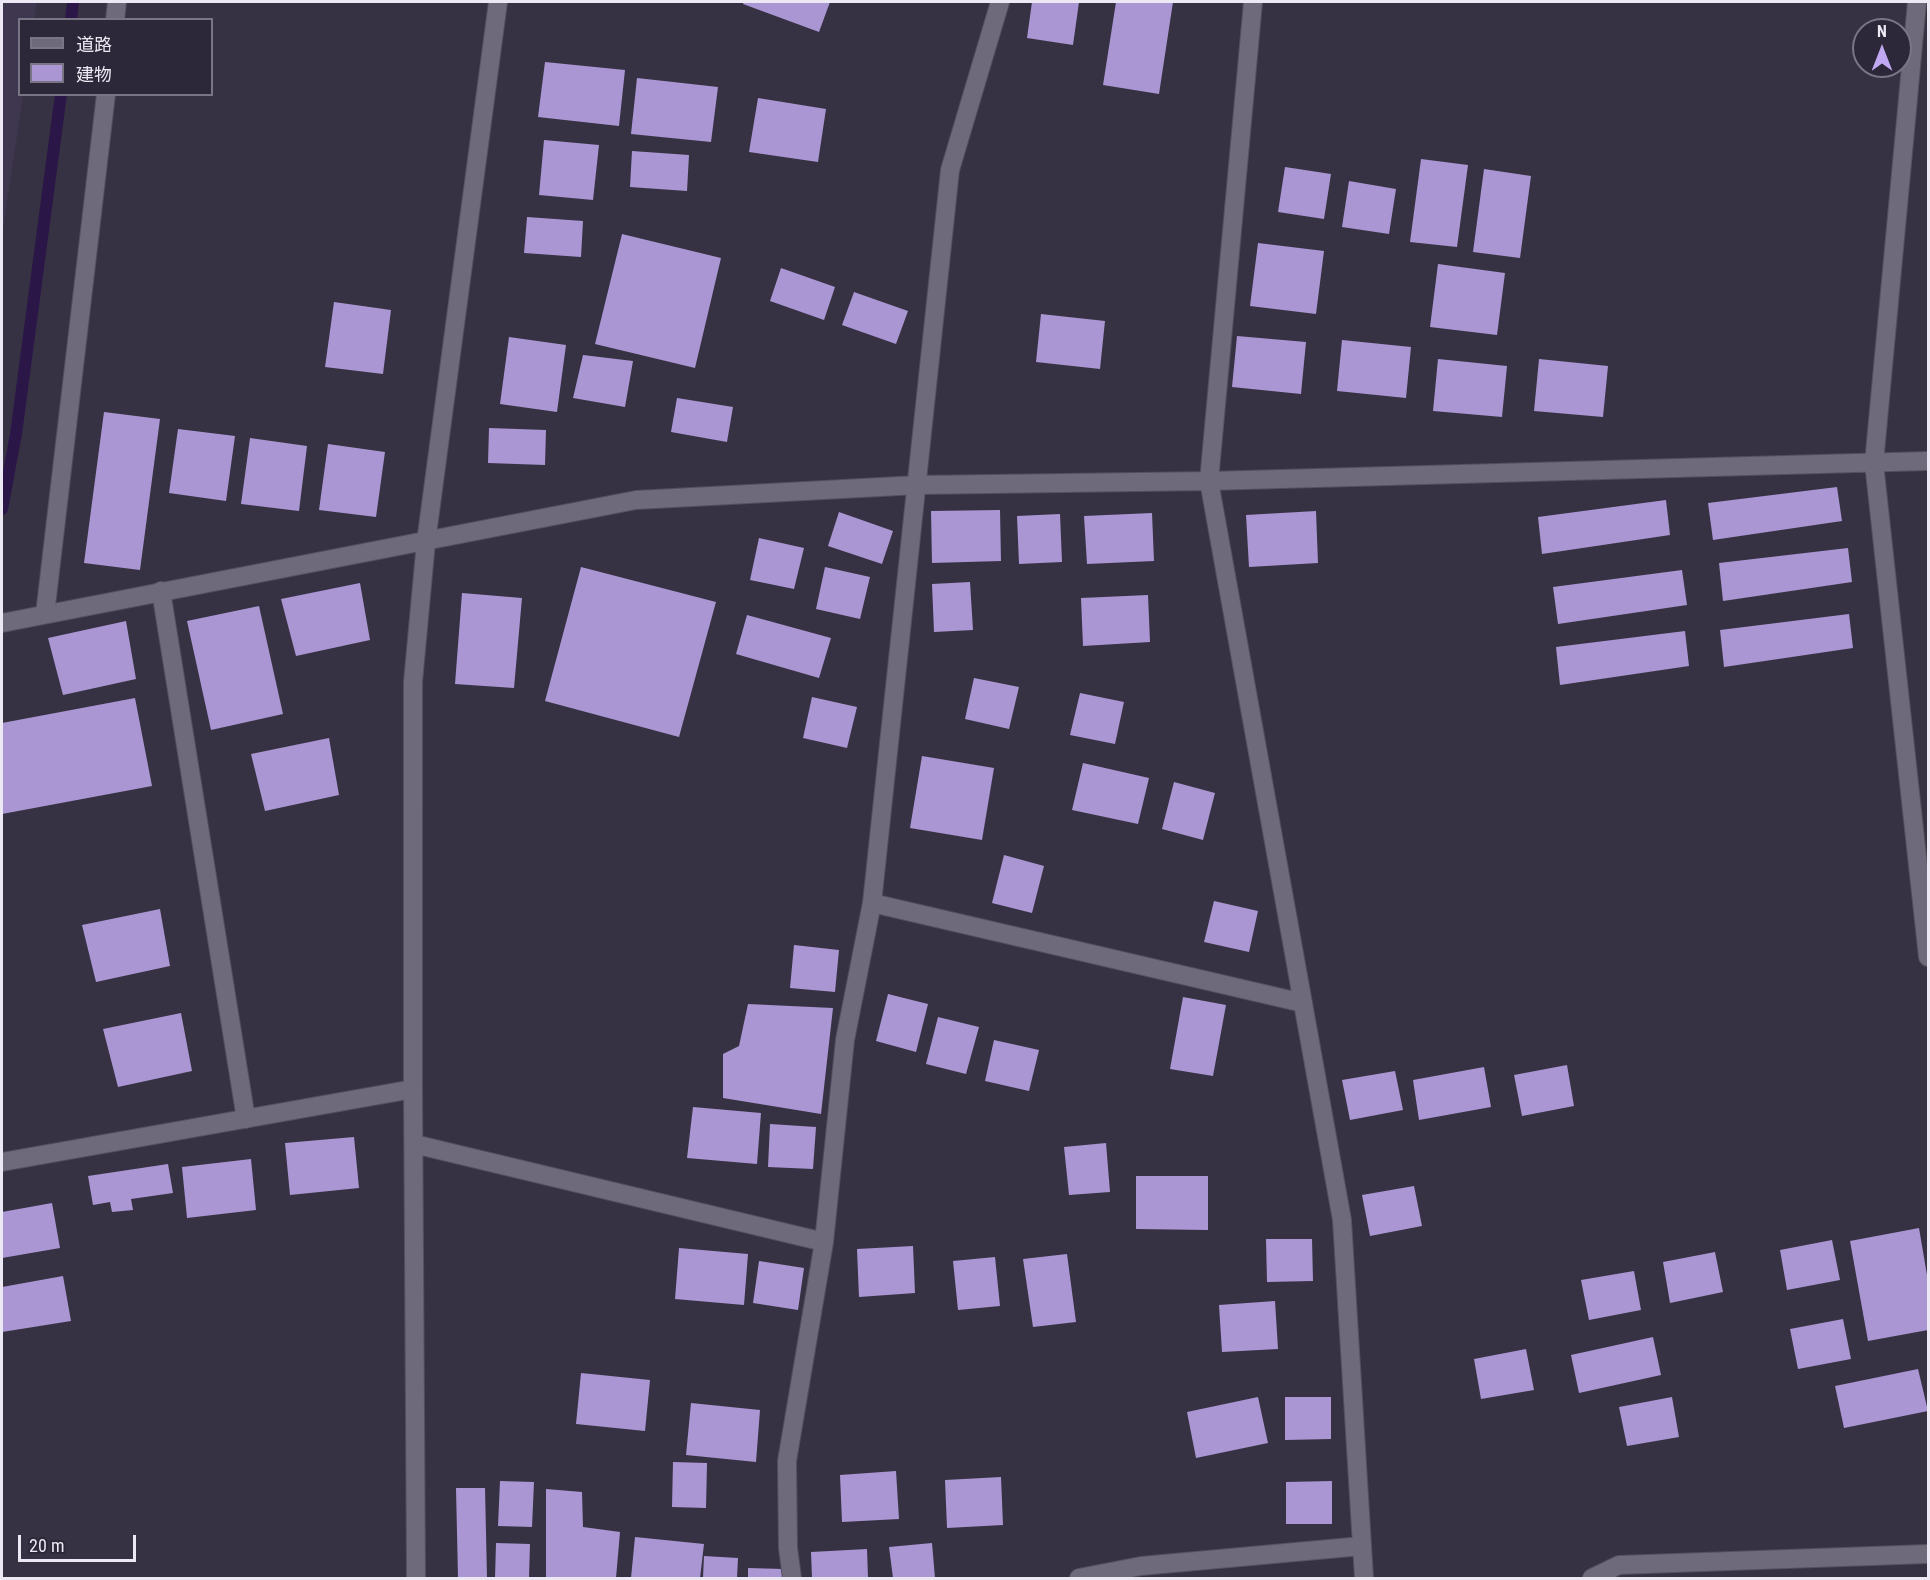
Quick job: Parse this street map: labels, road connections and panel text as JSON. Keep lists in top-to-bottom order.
{
  "legend": ["道路", "建物"],
  "scale_bar": "20 m",
  "north": "top"
}
